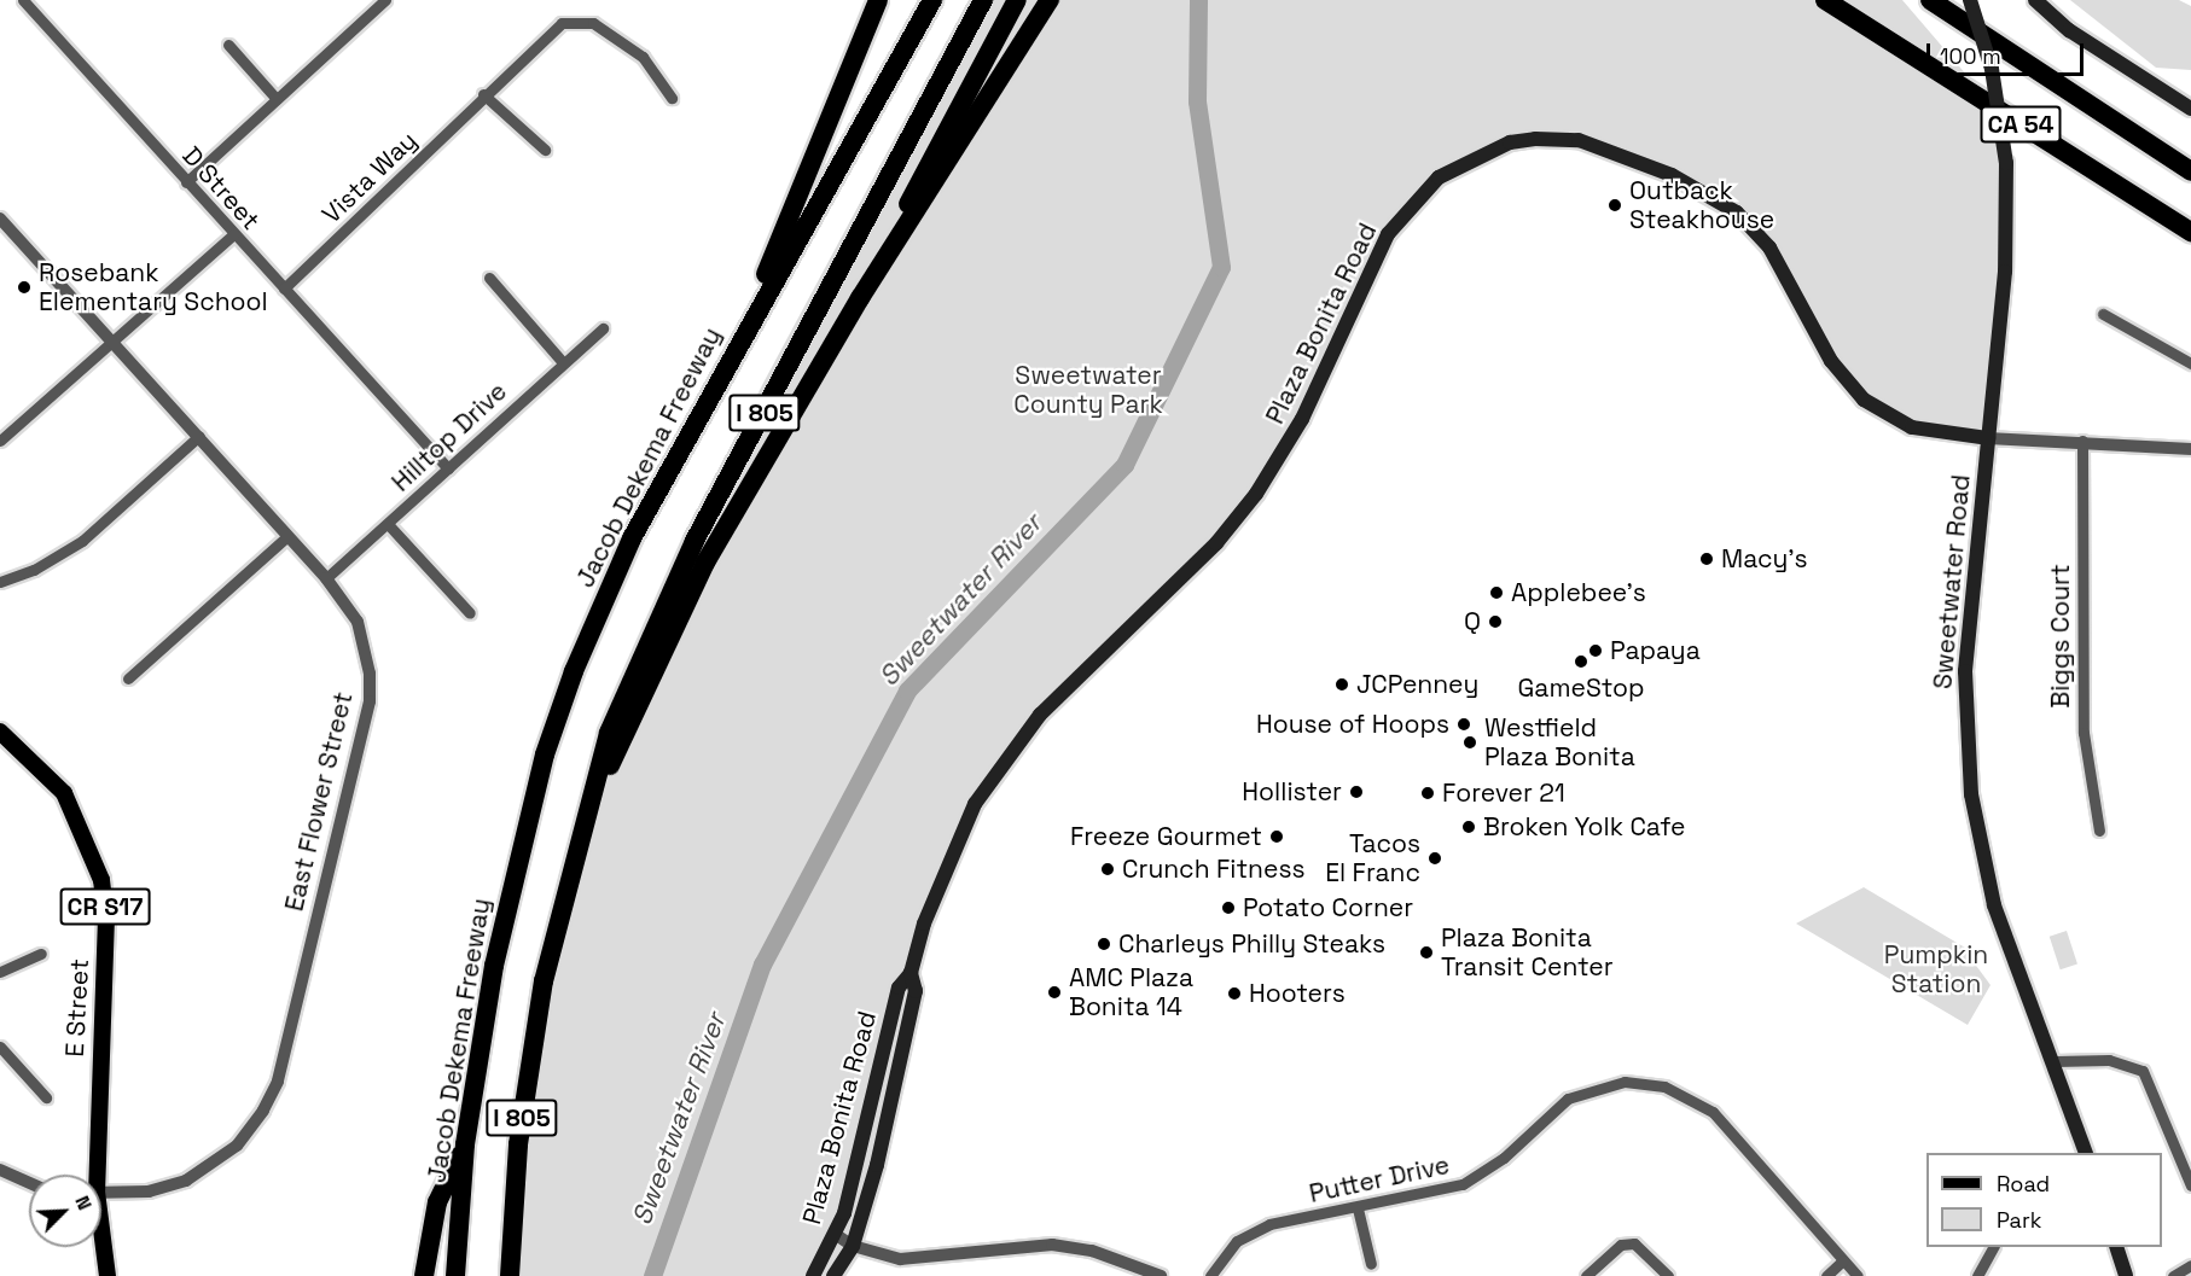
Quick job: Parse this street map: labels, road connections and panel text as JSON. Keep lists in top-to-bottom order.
{
  "streets": {
    "highway": ["CA 54", "I 805", "Jacob Dekema Freeway"],
    "main road": [
      "Plaza Bonita Road",
      "Sweetwater Road",
      "CR S17",
      "E Street"
    ],
    "street": [
      "Vista Way",
      "D Street",
      "Hilltop Drive",
      "Biggs Court",
      "East Flower Street",
      "Putter Drive"
    ]
  },
  "crossings": [
    ["Vista Way", "D Street"],
    ["D Street", "Hilltop Drive"],
    ["Plaza Bonita Road", "Sweetwater Road"],
    ["Hilltop Drive", "East Flower Street"]
  ],
  "water": ["Sweetwater River"],
  "parks": ["Sweetwater County Park", "Pumpkin Station"],
  "places": [
    "Outback Steakhouse",
    "Rosebank Elementary School",
    "Macy's",
    "Applebee's",
    "Q",
    "Papaya",
    "GameStop",
    "JCPenney",
    "House of Hoops",
    "Westfield Plaza Bonita",
    "Hollister",
    "Forever 21",
    "Broken Yolk Cafe",
    "Freeze Gourmet",
    "Tacos El Franc",
    "Crunch Fitness",
    "Potato Corner",
    "Charleys Philly Steaks",
    "Plaza Bonita Transit Center",
    "AMC Plaza Bonita 14",
    "Hooters"
  ],
  "legend": ["Road", "Park"],
  "scale_bar": "100 m",
  "north": "top right"
}
